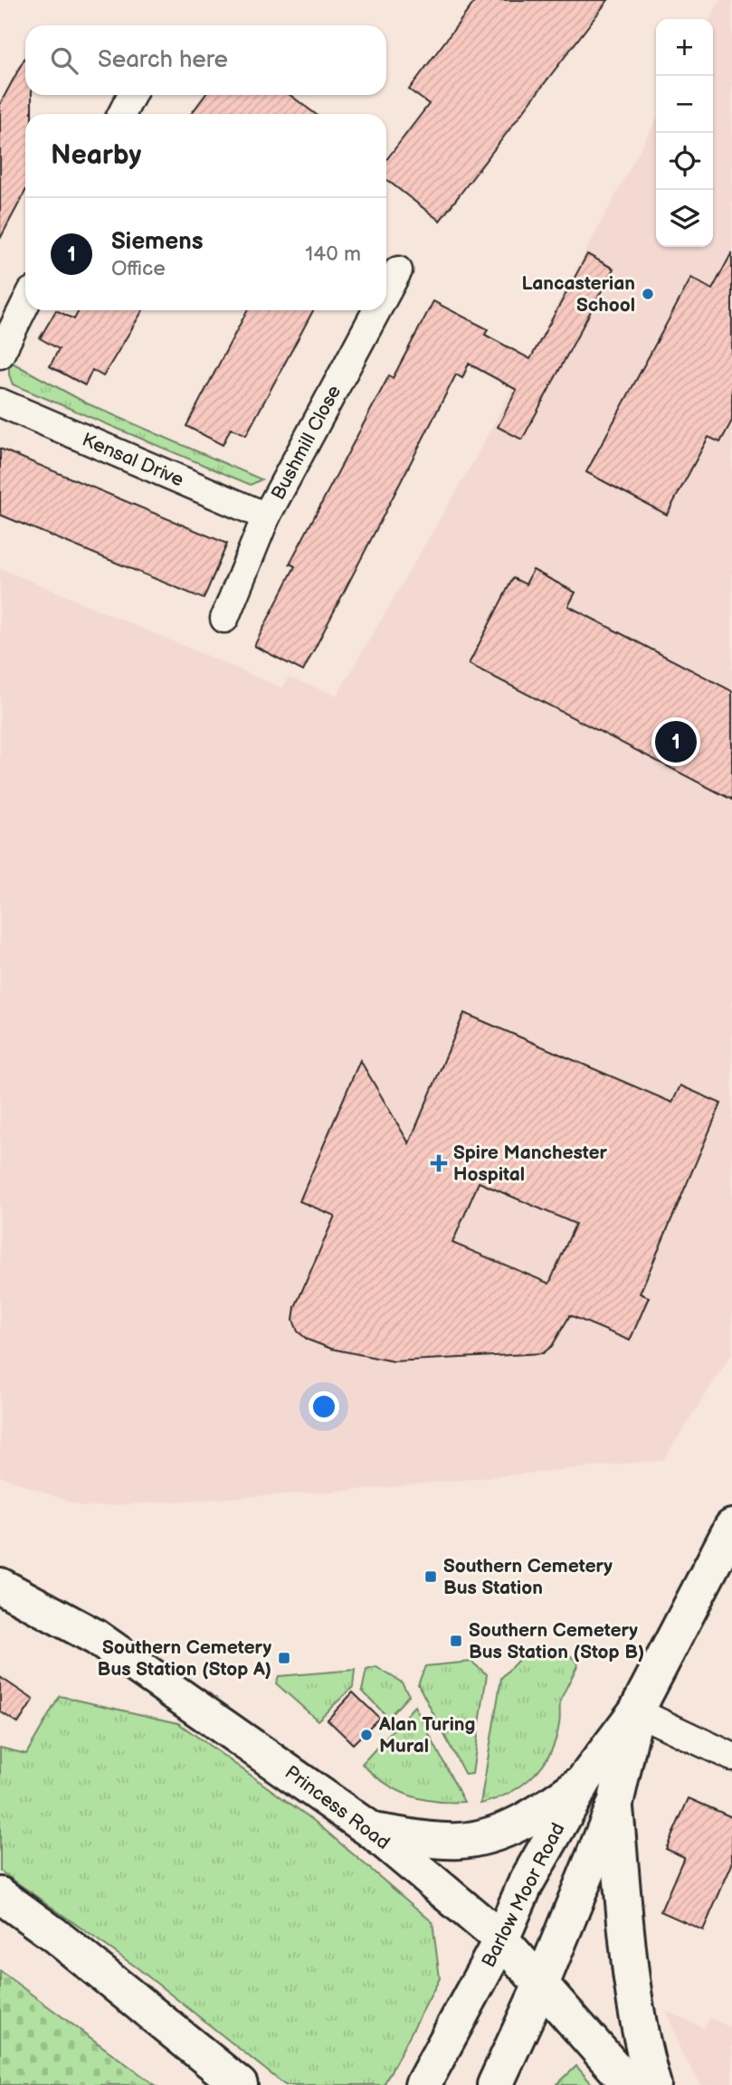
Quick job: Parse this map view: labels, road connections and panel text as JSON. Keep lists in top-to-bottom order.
{
  "streets": {
    "main road": ["Princess Road", "Barlow Moor Road"],
    "street": ["Bushmill Close", "Kensal Drive"]
  },
  "crossings": [
    ["Bushmill Close", "Kensal Drive"],
    ["Princess Road", "Barlow Moor Road"]
  ],
  "places": {
    "other": ["Lancasterian School", "Alan Turing Mural"],
    "health": ["Spire Manchester Hospital"],
    "transit": ["Southern Cemetery Bus Station", "Southern Cemetery Bus Station (Stop B)", "Southern Cemetery Bus Station (Stop A)"]
  },
  "page": {
    "map_buttons": ["+", "−"],
    "search": "Search here",
    "heading": "Nearby",
    "list": [
      {
        "mark": "1",
        "name": "Siemens",
        "note": "Office",
        "value": "140 m"
      }
    ],
    "pins": "1"
  }
}
